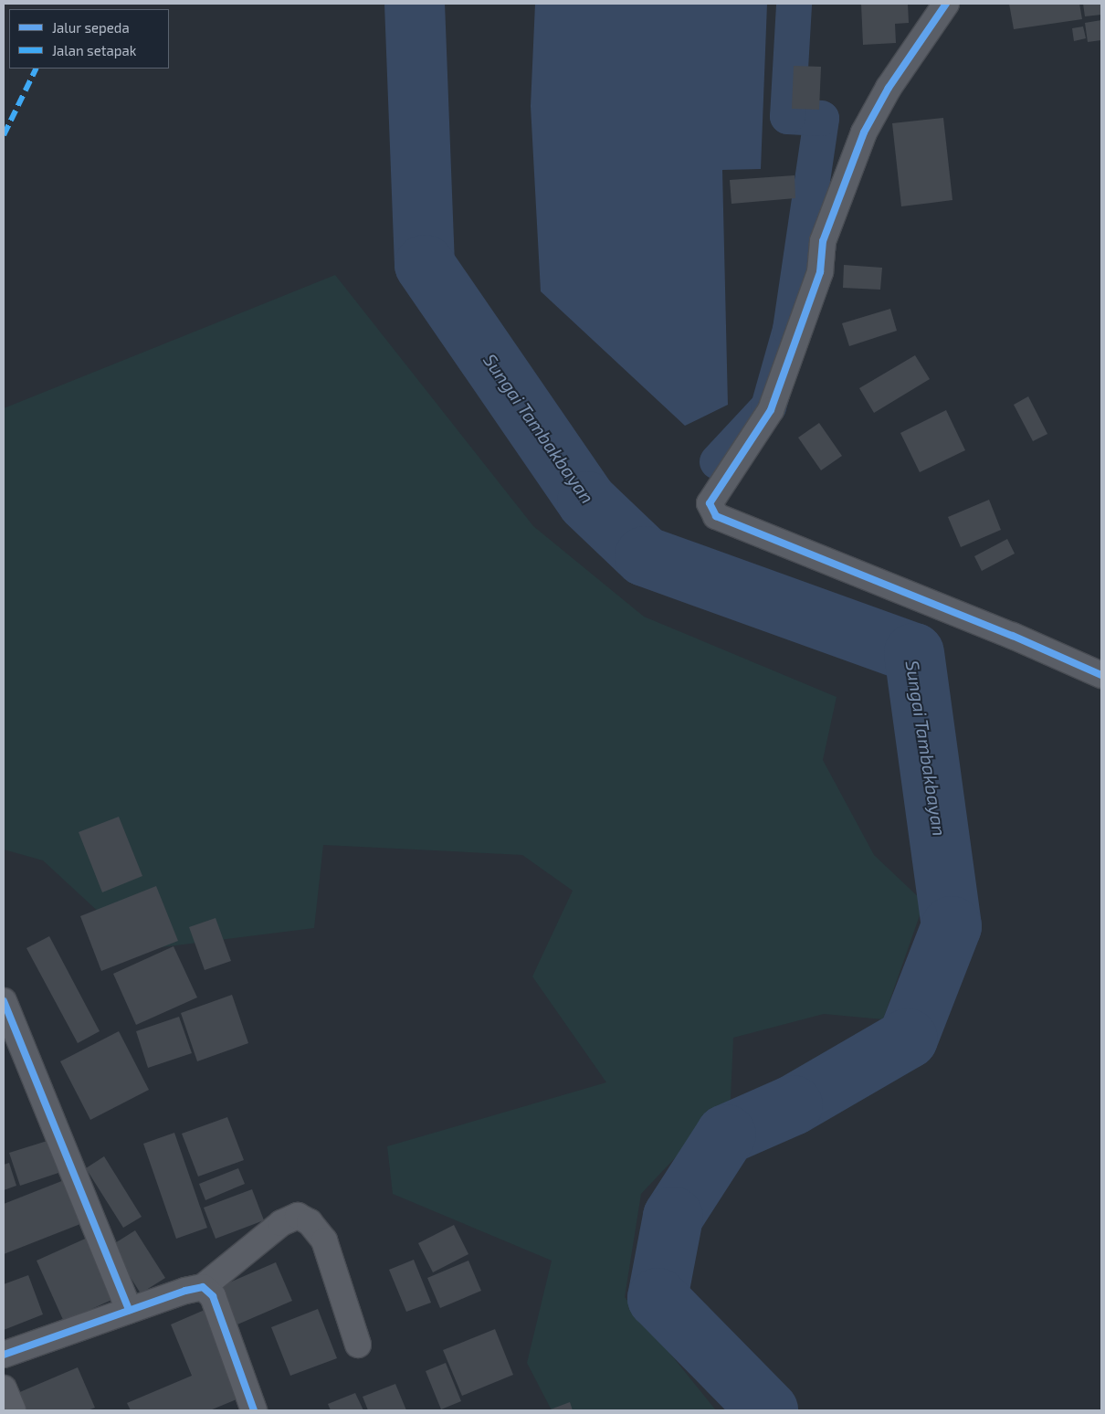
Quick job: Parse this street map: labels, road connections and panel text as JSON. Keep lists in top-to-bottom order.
{
  "water": ["Sungai Tambakbayan"],
  "legend": ["Jalur sepeda", "Jalan setapak"]
}
